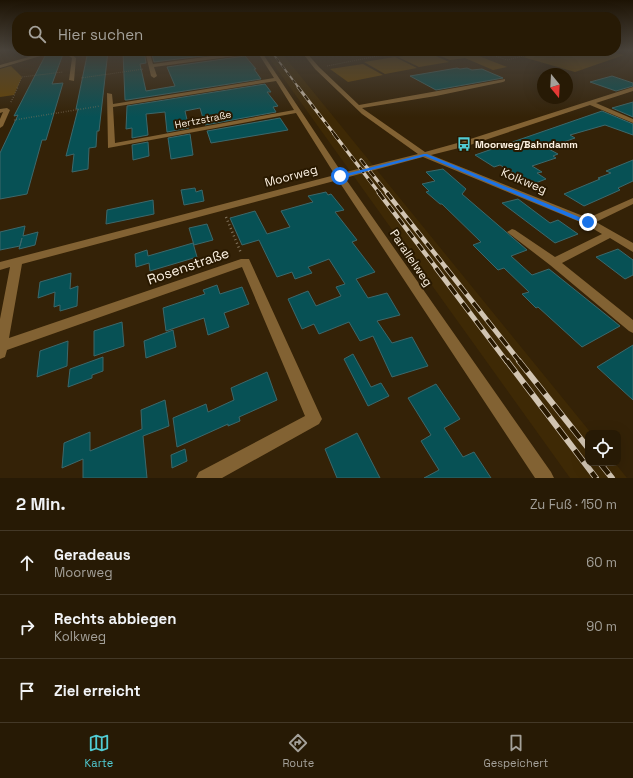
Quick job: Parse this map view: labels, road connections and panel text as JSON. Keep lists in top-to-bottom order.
{
  "streets": {
    "street": [
      "Hertzstraße",
      "Moorweg",
      "Kolkweg",
      "Parallelweg",
      "Rosenstraße"
    ]
  },
  "crossings": [
    ["Hertzstraße", "Parallelweg"],
    ["Moorweg", "Kolkweg"],
    ["Moorweg", "Parallelweg"]
  ],
  "places": {
    "bus stop": ["Moorweg/Bahndamm"]
  },
  "north": "bottom",
  "page": {
    "search": "Hier suchen",
    "heading": ["2 Min.", "Zu Fuß · 150 m"],
    "list": [
      ["Geradeaus", "Moorweg", "60 m"],
      ["Rechts abbiegen", "Kolkweg", "90 m"],
      "Ziel erreicht"
    ],
    "nav": ["Karte", "Route", "Gespeichert"]
  }
}
